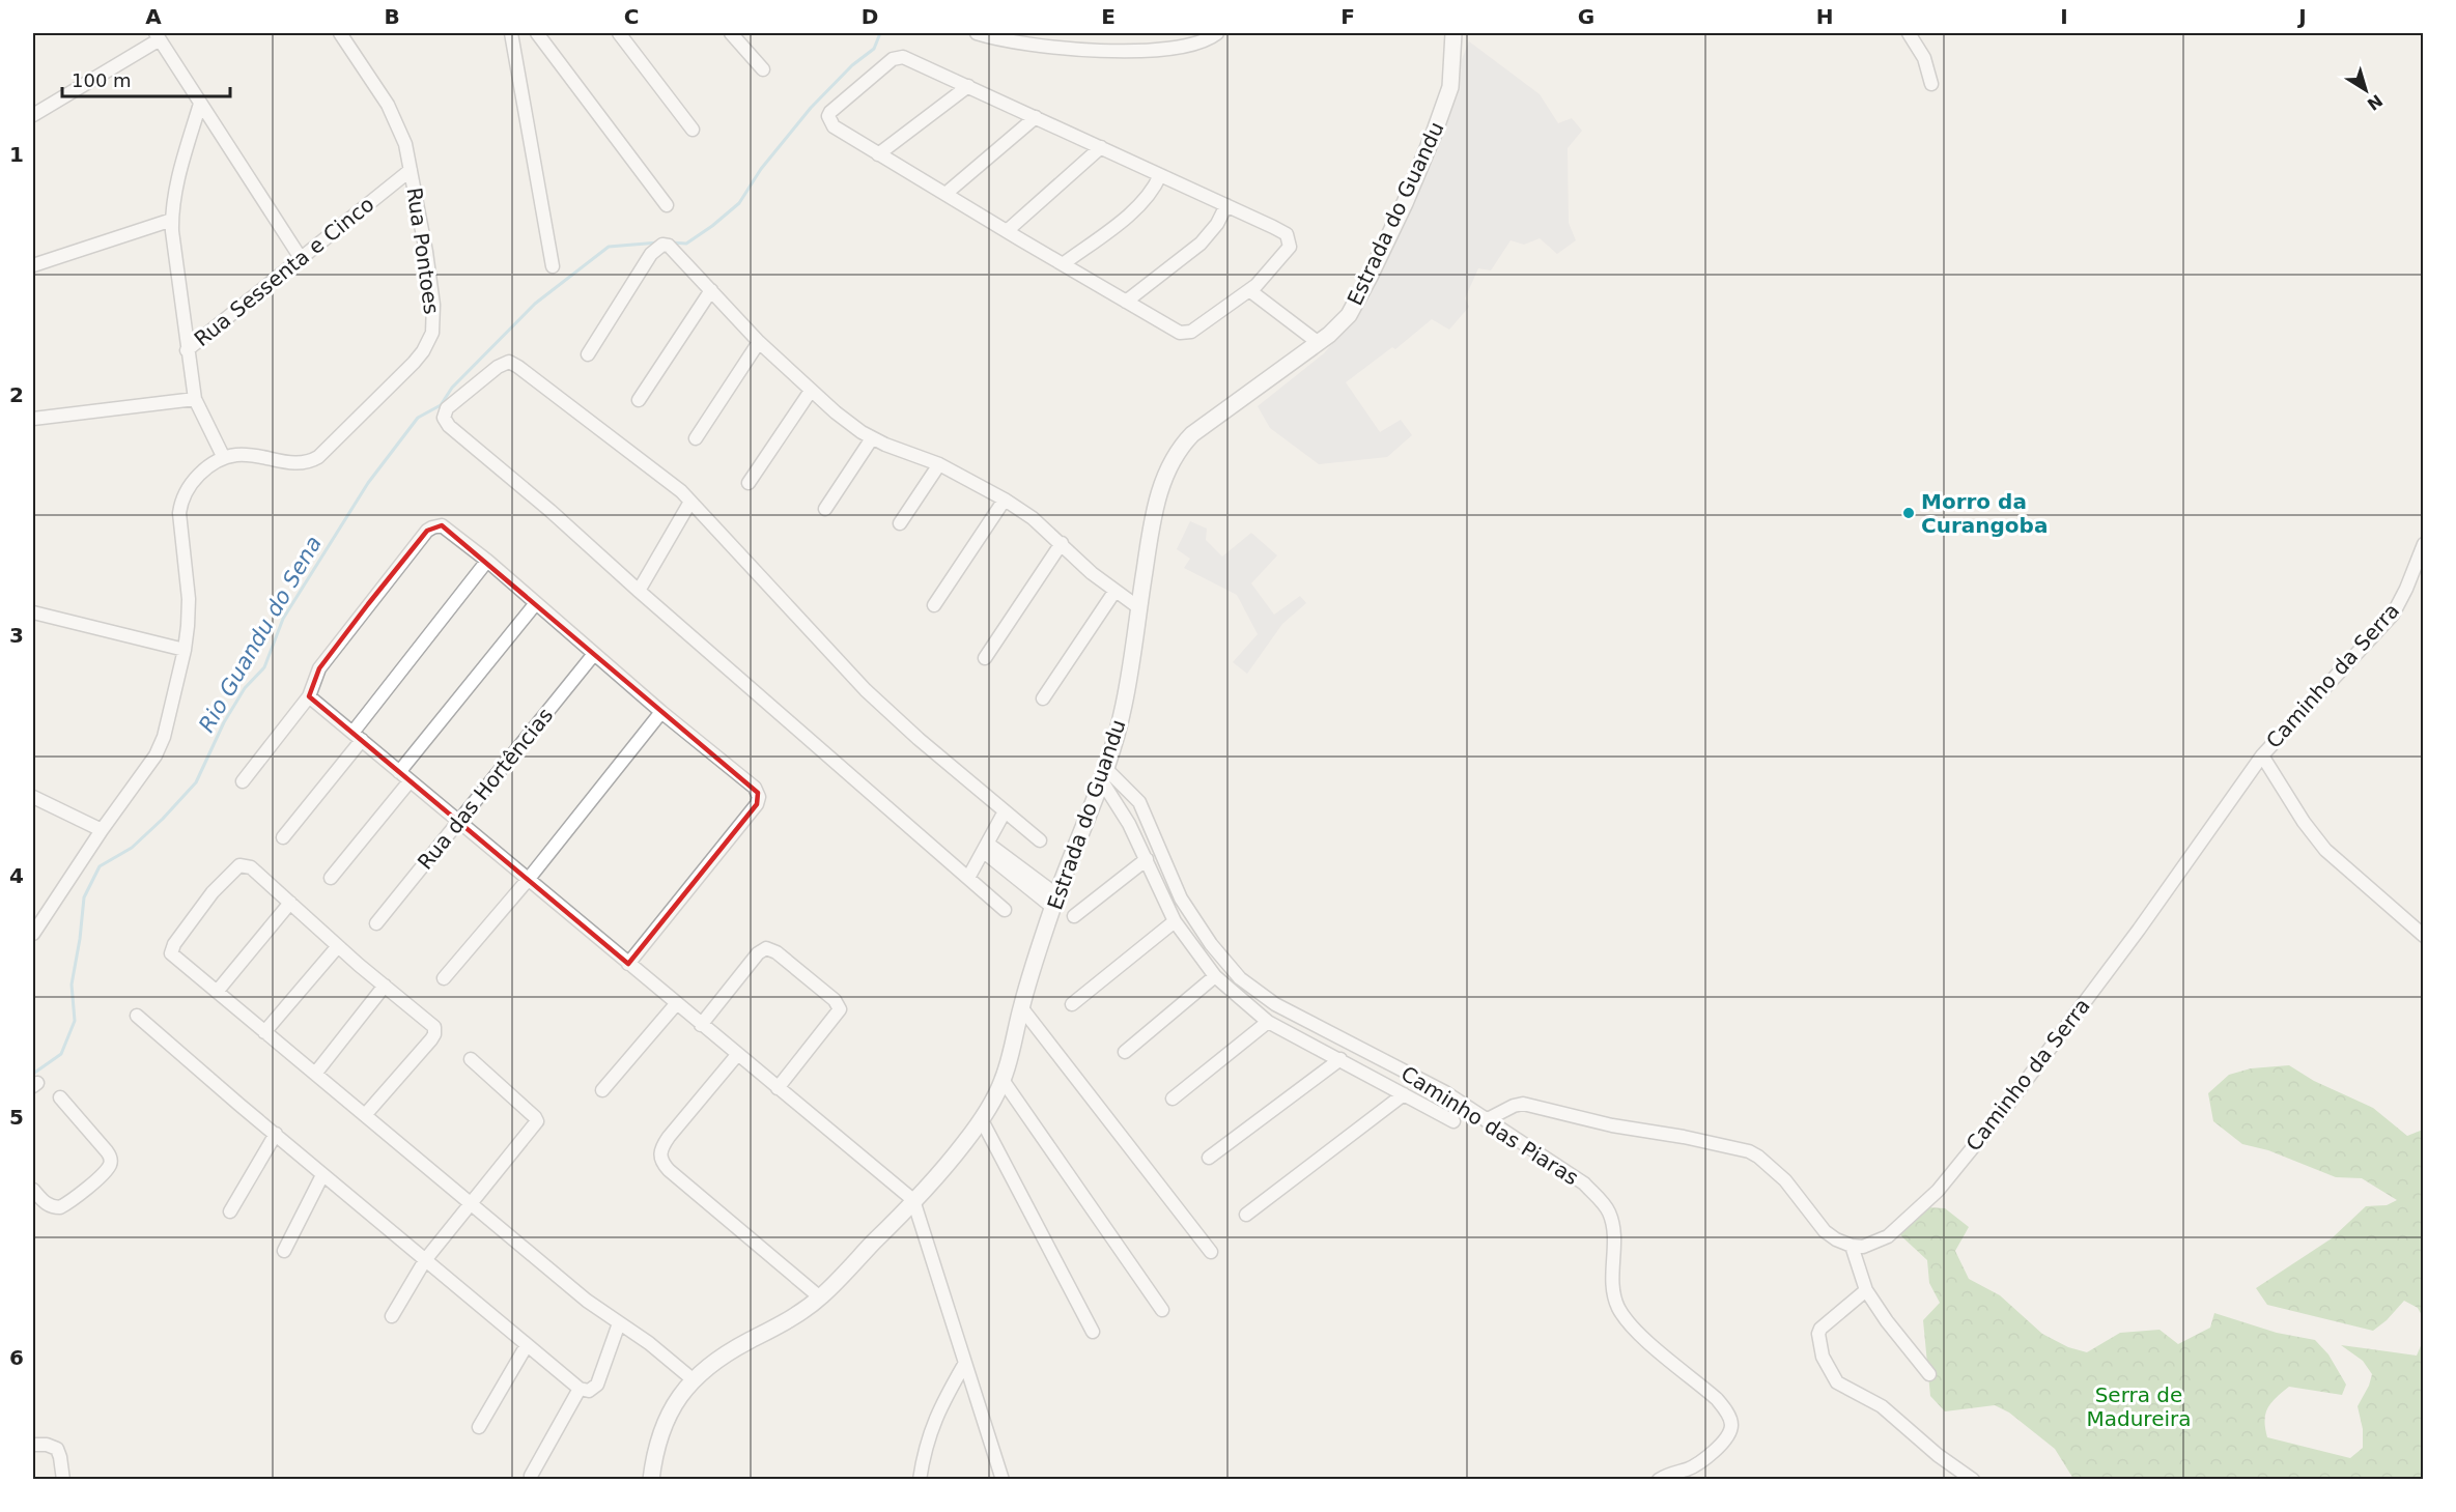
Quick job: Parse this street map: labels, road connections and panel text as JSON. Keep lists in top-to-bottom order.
{
  "streets": {
    "street": [
      "Estrada do Guandu",
      "Rua Pontoes",
      "Rua Sessenta e Cinco",
      "Caminho da Serra",
      "Rua das Hortências",
      "Caminho das Piaras"
    ]
  },
  "crossings": [
    ["Estrada do Guandu", "Caminho das Piaras"],
    ["Rua Pontoes", "Rua Sessenta e Cinco"]
  ],
  "water": ["Rio Guandu do Sena"],
  "parks": ["Serra de Madureira"],
  "places": ["Morro da Curangoba"],
  "scale_bar": "100 m",
  "north": "bottom right",
  "grid": {
    "columns": [
      "A",
      "B",
      "C",
      "D",
      "E",
      "F",
      "G",
      "H",
      "I",
      "J"
    ],
    "rows": [
      "1",
      "2",
      "3",
      "4",
      "5",
      "6"
    ]
  }
}
